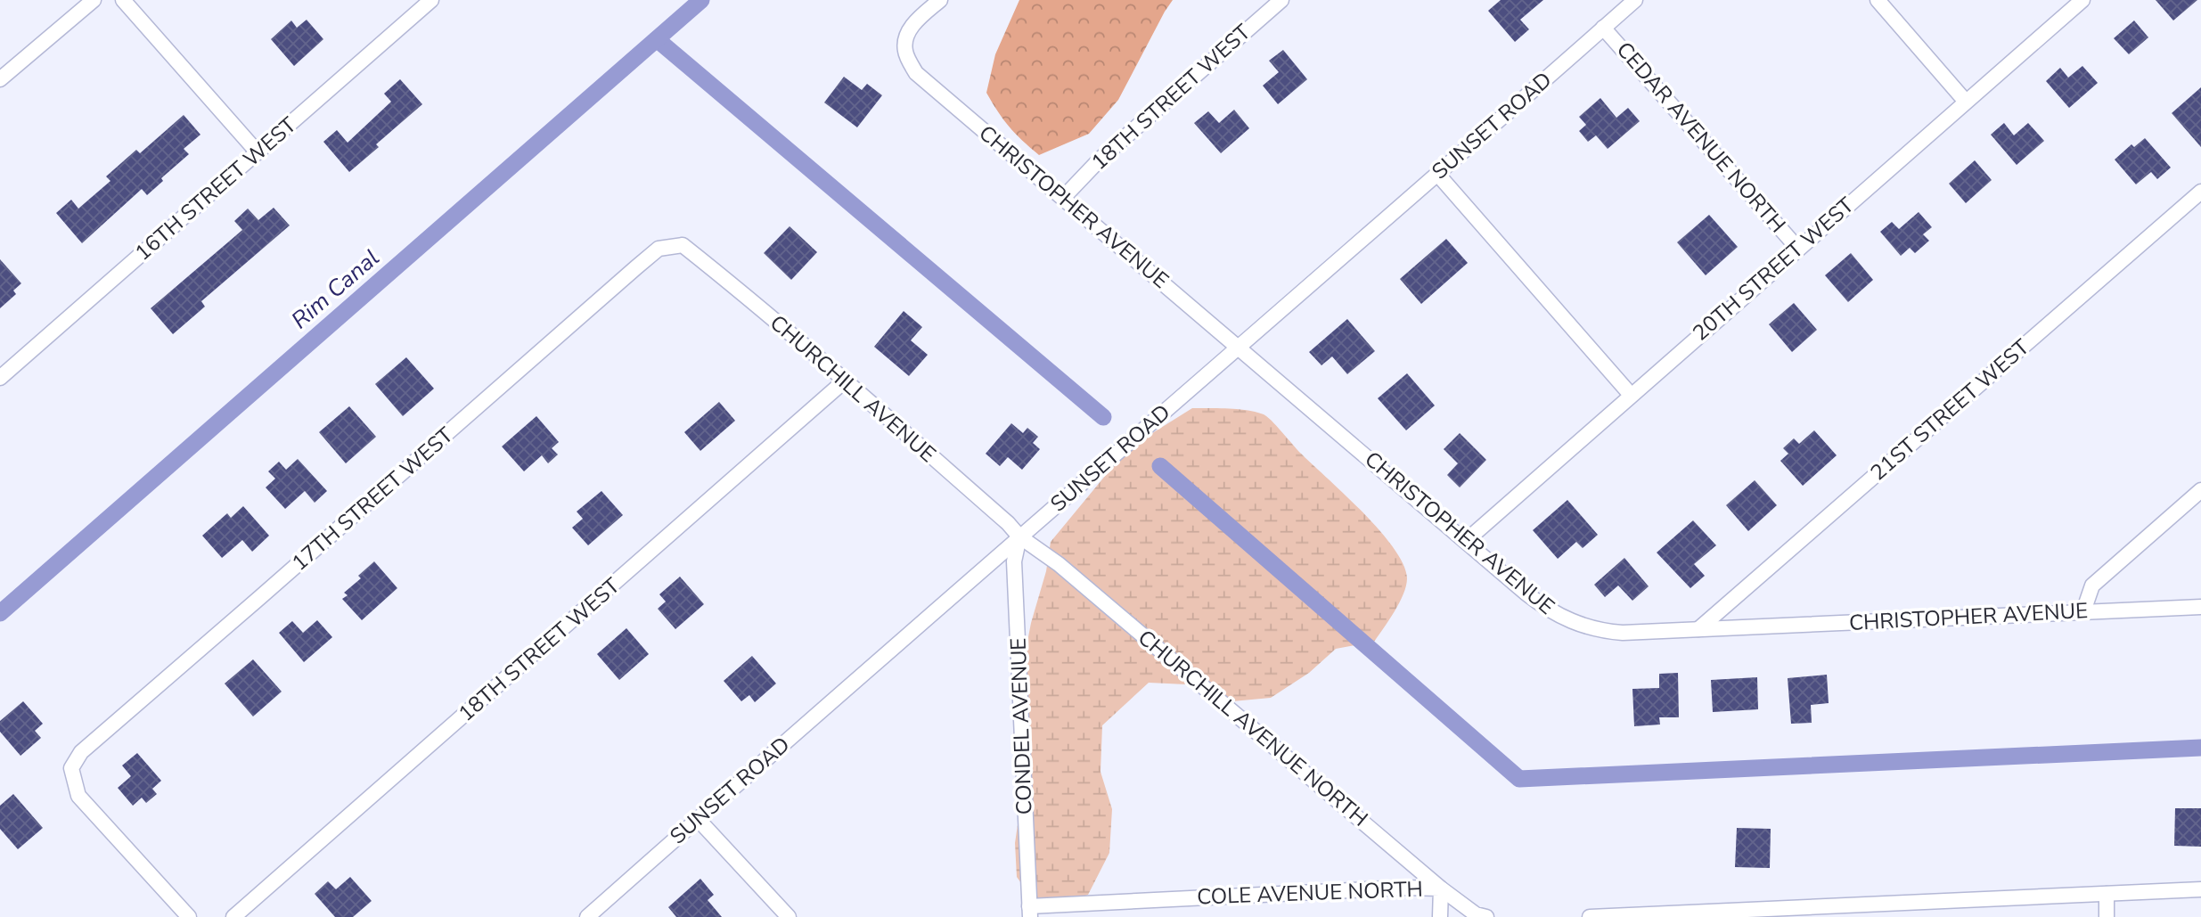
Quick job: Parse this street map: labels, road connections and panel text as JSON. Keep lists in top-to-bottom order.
{
  "streets": {
    "street": [
      "18TH STREET WEST",
      "SUNSET ROAD",
      "CEDAR AVENUE NORTH",
      "16TH STREET WEST",
      "CHRISTOPHER AVENUE",
      "20TH STREET WEST",
      "CHURCHILL AVENUE",
      "21ST STREET WEST",
      "17TH STREET WEST",
      "CONDEL AVENUE",
      "CHURCHILL AVENUE NORTH",
      "COLE AVENUE NORTH"
    ]
  },
  "crossings": [
    ["18TH STREET WEST", "CHRISTOPHER AVENUE"],
    ["18TH STREET WEST", "CHURCHILL AVENUE"],
    ["SUNSET ROAD", "CEDAR AVENUE NORTH"],
    ["SUNSET ROAD", "CHRISTOPHER AVENUE"],
    ["SUNSET ROAD", "CHURCHILL AVENUE"],
    ["SUNSET ROAD", "CONDEL AVENUE"],
    ["SUNSET ROAD", "CHURCHILL AVENUE NORTH"],
    ["CEDAR AVENUE NORTH", "20TH STREET WEST"],
    ["CHRISTOPHER AVENUE", "20TH STREET WEST"],
    ["CHRISTOPHER AVENUE", "21ST STREET WEST"],
    ["CHURCHILL AVENUE", "17TH STREET WEST"],
    ["CHURCHILL AVENUE", "CONDEL AVENUE"],
    ["CHURCHILL AVENUE", "CHURCHILL AVENUE NORTH"],
    ["CONDEL AVENUE", "CHURCHILL AVENUE NORTH"],
    ["CONDEL AVENUE", "COLE AVENUE NORTH"],
    ["CHURCHILL AVENUE NORTH", "COLE AVENUE NORTH"]
  ],
  "water": ["Rim Canal"]
}
